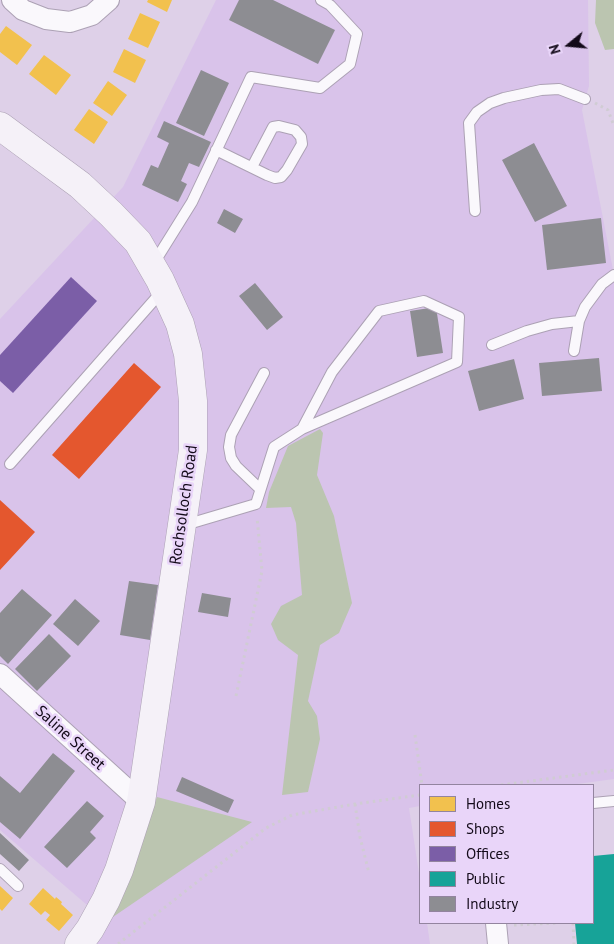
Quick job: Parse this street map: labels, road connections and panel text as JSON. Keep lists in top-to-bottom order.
{
  "streets": {
    "street": ["Rochsolloch Road", "Saline Street"]
  },
  "crossings": [
    ["Rochsolloch Road", "Saline Street"]
  ],
  "legend": [
    "Homes",
    "Shops",
    "Offices",
    "Public",
    "Industry"
  ],
  "north": "left"
}
